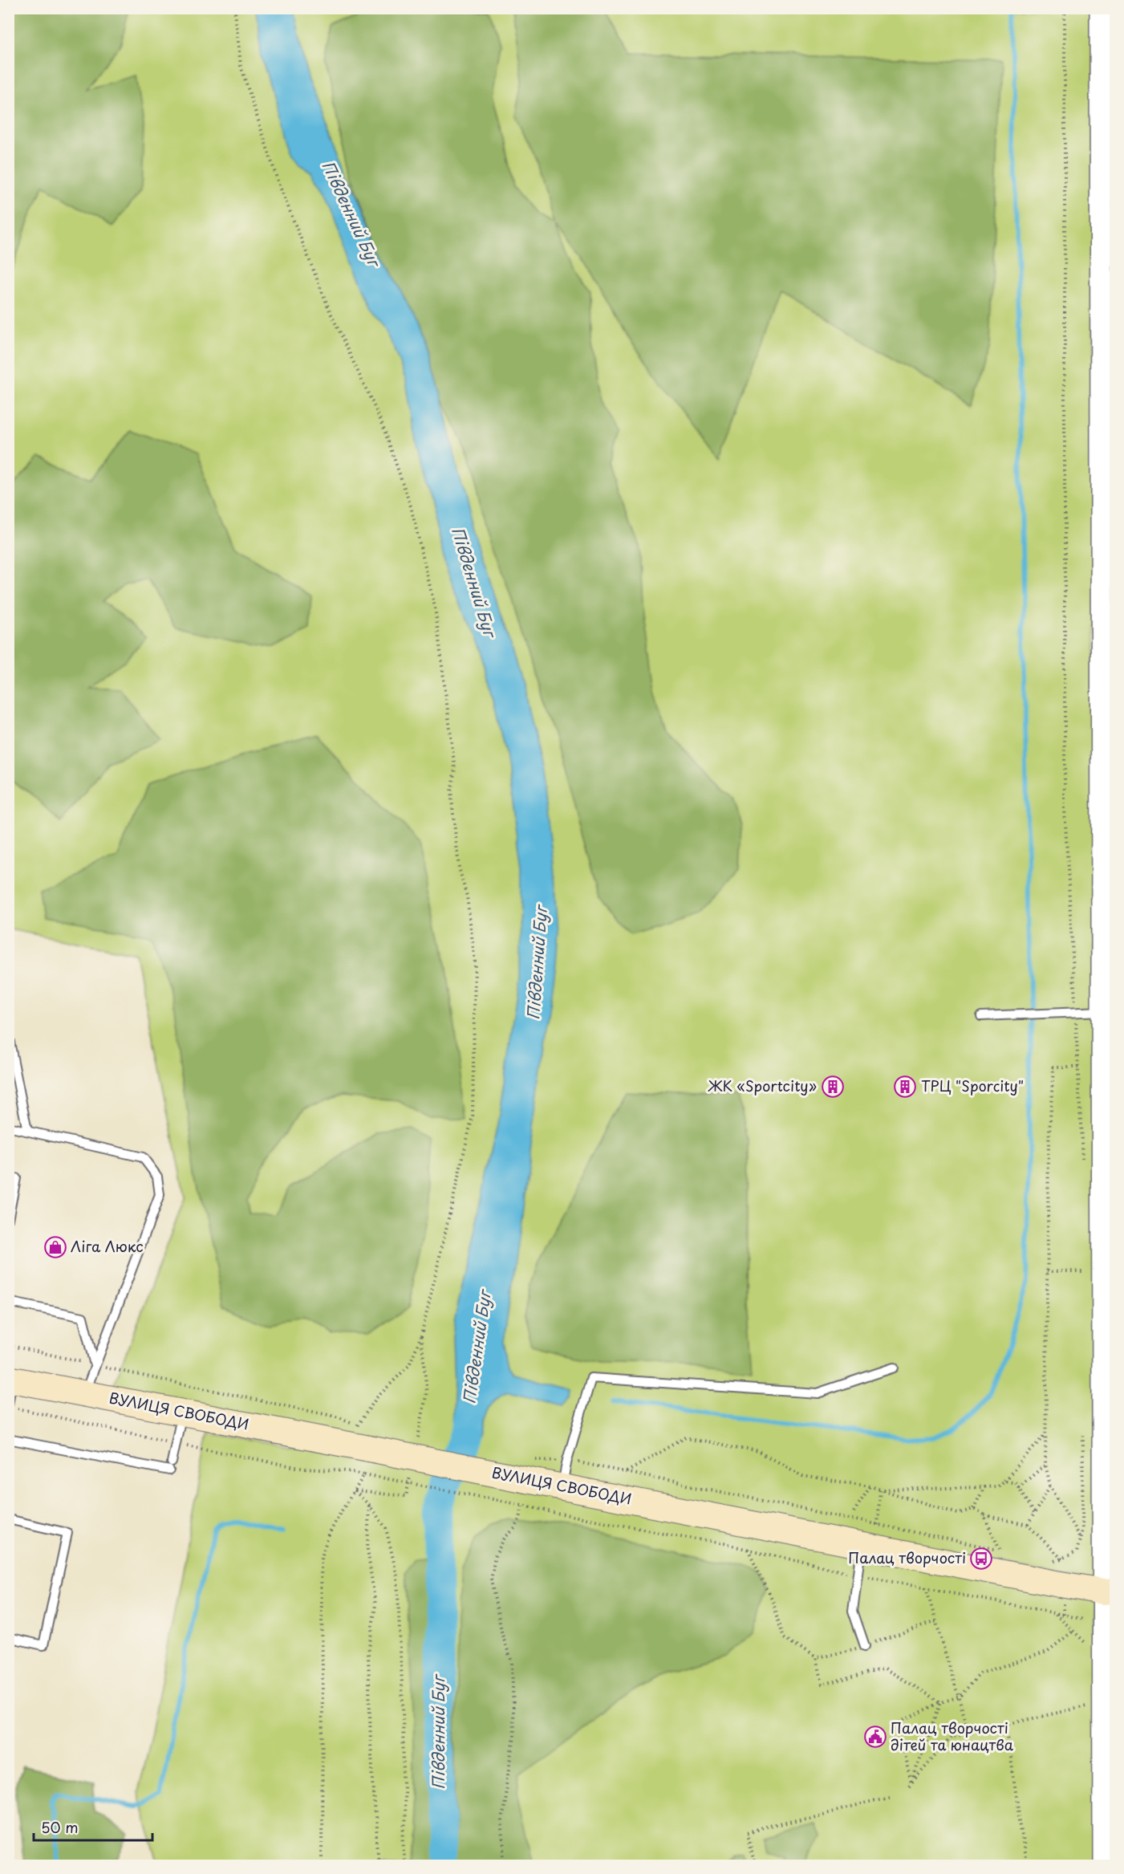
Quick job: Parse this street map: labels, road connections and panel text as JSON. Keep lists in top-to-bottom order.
{
  "streets": {
    "main road": ["ВУЛИЦЯ СВОБОДИ"]
  },
  "water": ["Південний Буг"],
  "places": {
    "building": ["ЖК «Sportcity»", "ТРЦ \"Sporcity\""],
    "shop": ["Ліга Люкс"],
    "bus stop": ["Палац творчості"],
    "public building": ["Палац творчості дітей та юнацтва"]
  },
  "scale_bar": "50 m"
}
